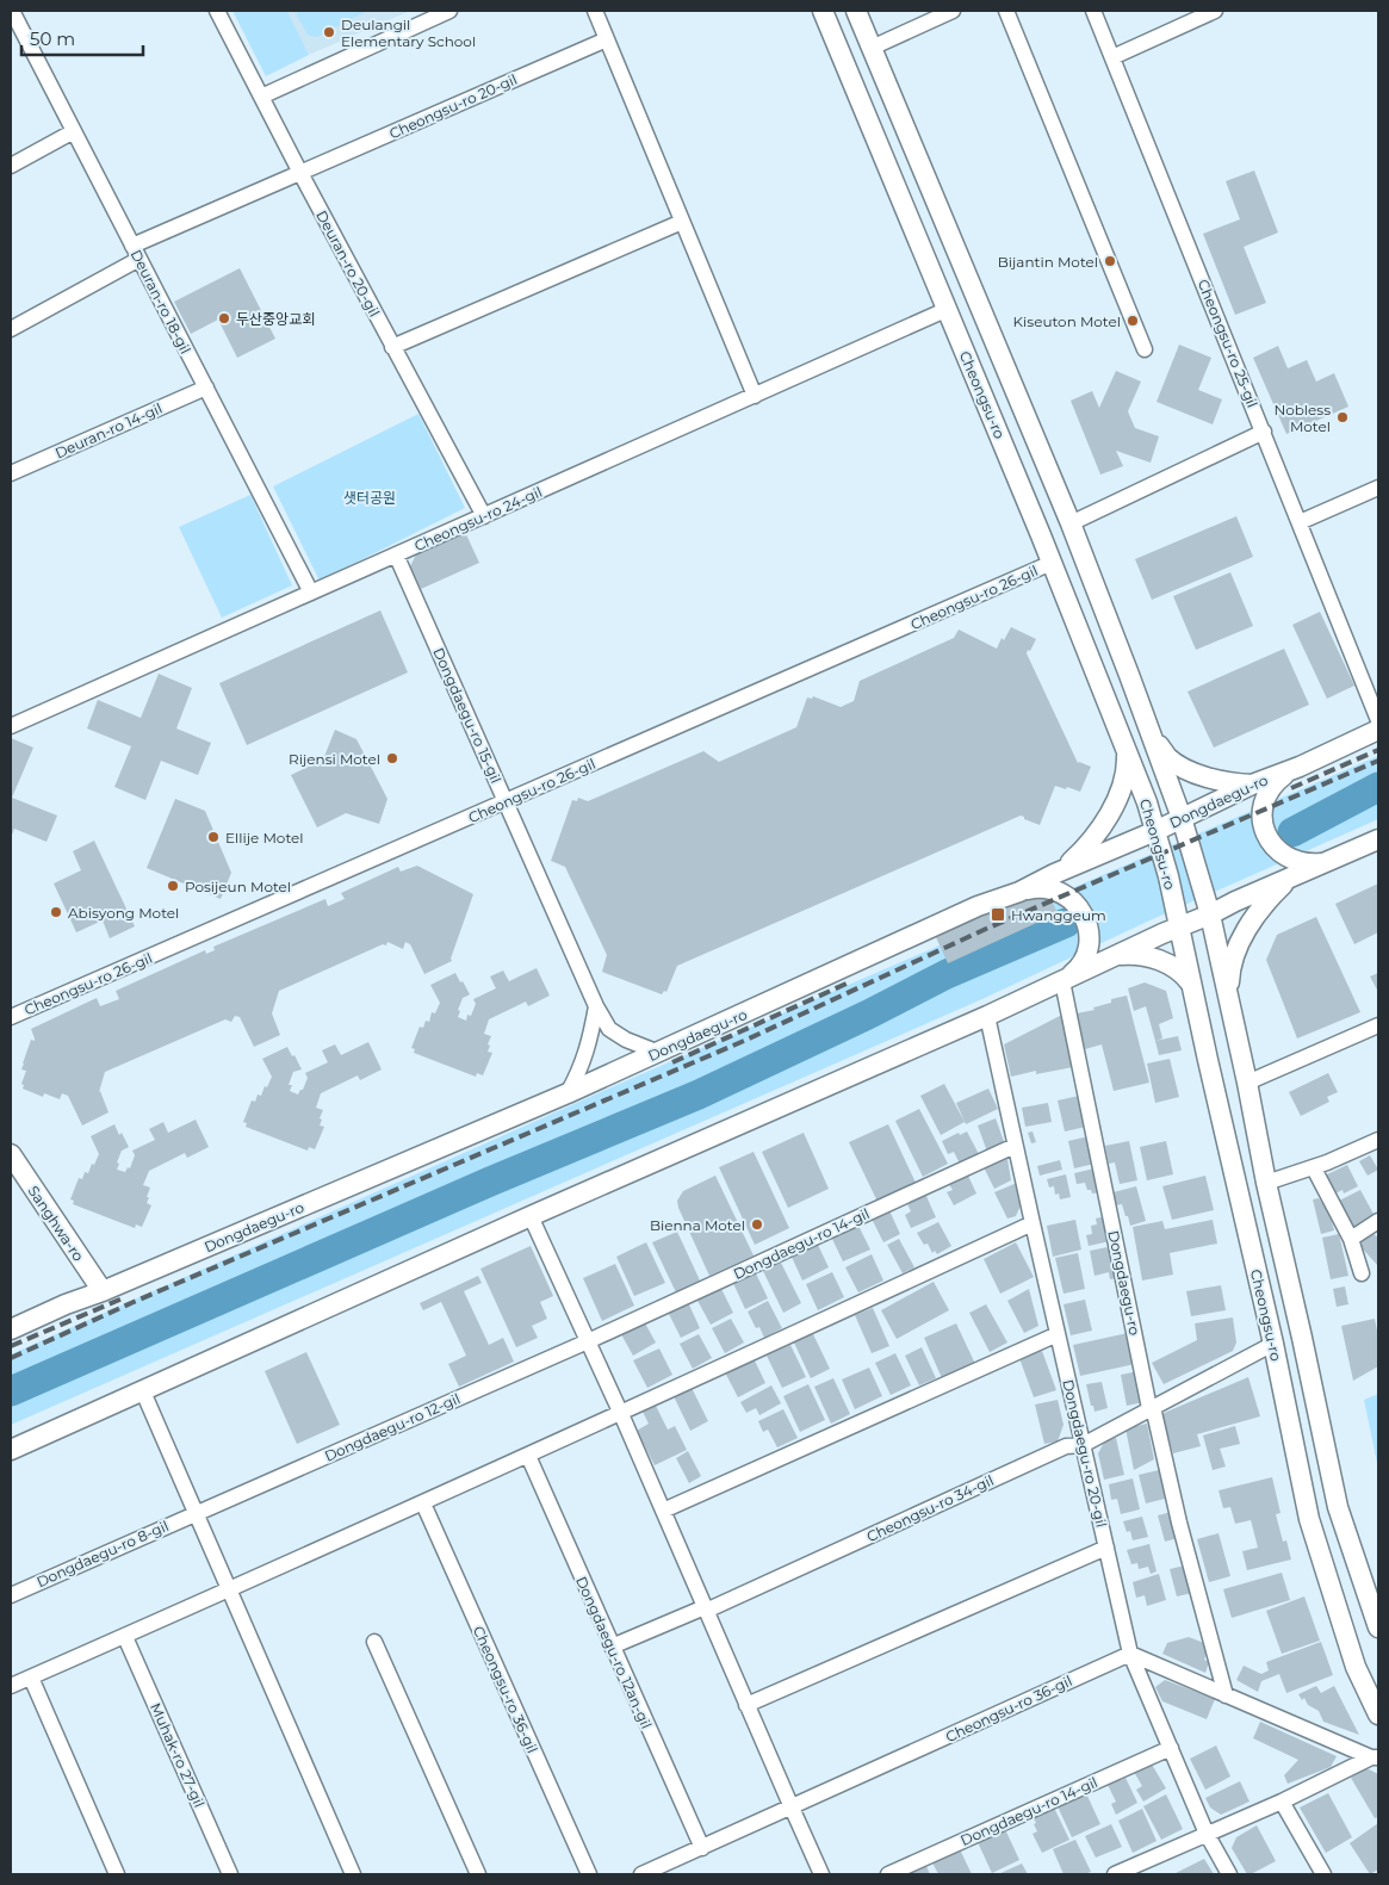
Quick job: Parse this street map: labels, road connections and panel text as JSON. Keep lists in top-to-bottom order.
{
  "streets": {
    "main road": ["Cheongsu-ro", "Dongdaegu-ro", "Sanghwa-ro"],
    "street": [
      "Cheongsu-ro 20-gil",
      "Deuran-ro 20-gil",
      "Deuran-ro 18-gil",
      "Cheongsu-ro 25-gil",
      "Deuran-ro 14-gil",
      "Cheongsu-ro 24-gil",
      "Cheongsu-ro 26-gil",
      "Dongdaegu-ro 15-gil",
      "Dongdaegu-ro 14-gil",
      "Dongdaegu-ro 12-gil",
      "Dongdaegu-ro 20-gil",
      "Cheongsu-ro 34-gil",
      "Dongdaegu-ro 8-gil",
      "Dongdaegu-ro 12an-gil",
      "Cheongsu-ro 36-gil",
      "Muhak-ro 27-gil"
    ]
  },
  "crossings": [
    ["Cheongsu-ro 20-gil", "Deuran-ro 20-gil"],
    ["Cheongsu-ro 20-gil", "Deuran-ro 18-gil"],
    ["Deuran-ro 20-gil", "Cheongsu-ro 24-gil"],
    ["Deuran-ro 18-gil", "Deuran-ro 14-gil"],
    ["Deuran-ro 18-gil", "Cheongsu-ro 24-gil"],
    ["Cheongsu-ro", "Cheongsu-ro 24-gil"],
    ["Cheongsu-ro", "Cheongsu-ro 26-gil"],
    ["Cheongsu-ro", "Dongdaegu-ro"],
    ["Cheongsu-ro", "Cheongsu-ro 34-gil"],
    ["Cheongsu-ro 24-gil", "Dongdaegu-ro 15-gil"],
    ["Cheongsu-ro 26-gil", "Dongdaegu-ro 15-gil"],
    ["Dongdaegu-ro 15-gil", "Dongdaegu-ro"],
    ["Dongdaegu-ro", "Sanghwa-ro"],
    ["Dongdaegu-ro", "Cheongsu-ro 34-gil"],
    ["Dongdaegu-ro 14-gil", "Dongdaegu-ro 12-gil"],
    ["Dongdaegu-ro 14-gil", "Dongdaegu-ro 20-gil"],
    ["Dongdaegu-ro 12-gil", "Dongdaegu-ro 8-gil"],
    ["Dongdaegu-ro 20-gil", "Cheongsu-ro 34-gil"],
    ["Dongdaegu-ro 20-gil", "Cheongsu-ro 36-gil"],
    ["Dongdaegu-ro 12an-gil", "Cheongsu-ro 36-gil"]
  ],
  "parks": ["샛터공원"],
  "places": {
    "other": [
      "Deulangil Elementary School",
      "Bijantin Motel",
      "두산중앙교회",
      "Kiseuton Motel",
      "Nobless Motel",
      "Rijensi Motel",
      "Ellije Motel",
      "Posijeun Motel",
      "Abisyong Motel",
      "Bienna Motel"
    ],
    "transit": ["Hwanggeum"]
  },
  "scale_bar": "50 m"
}
